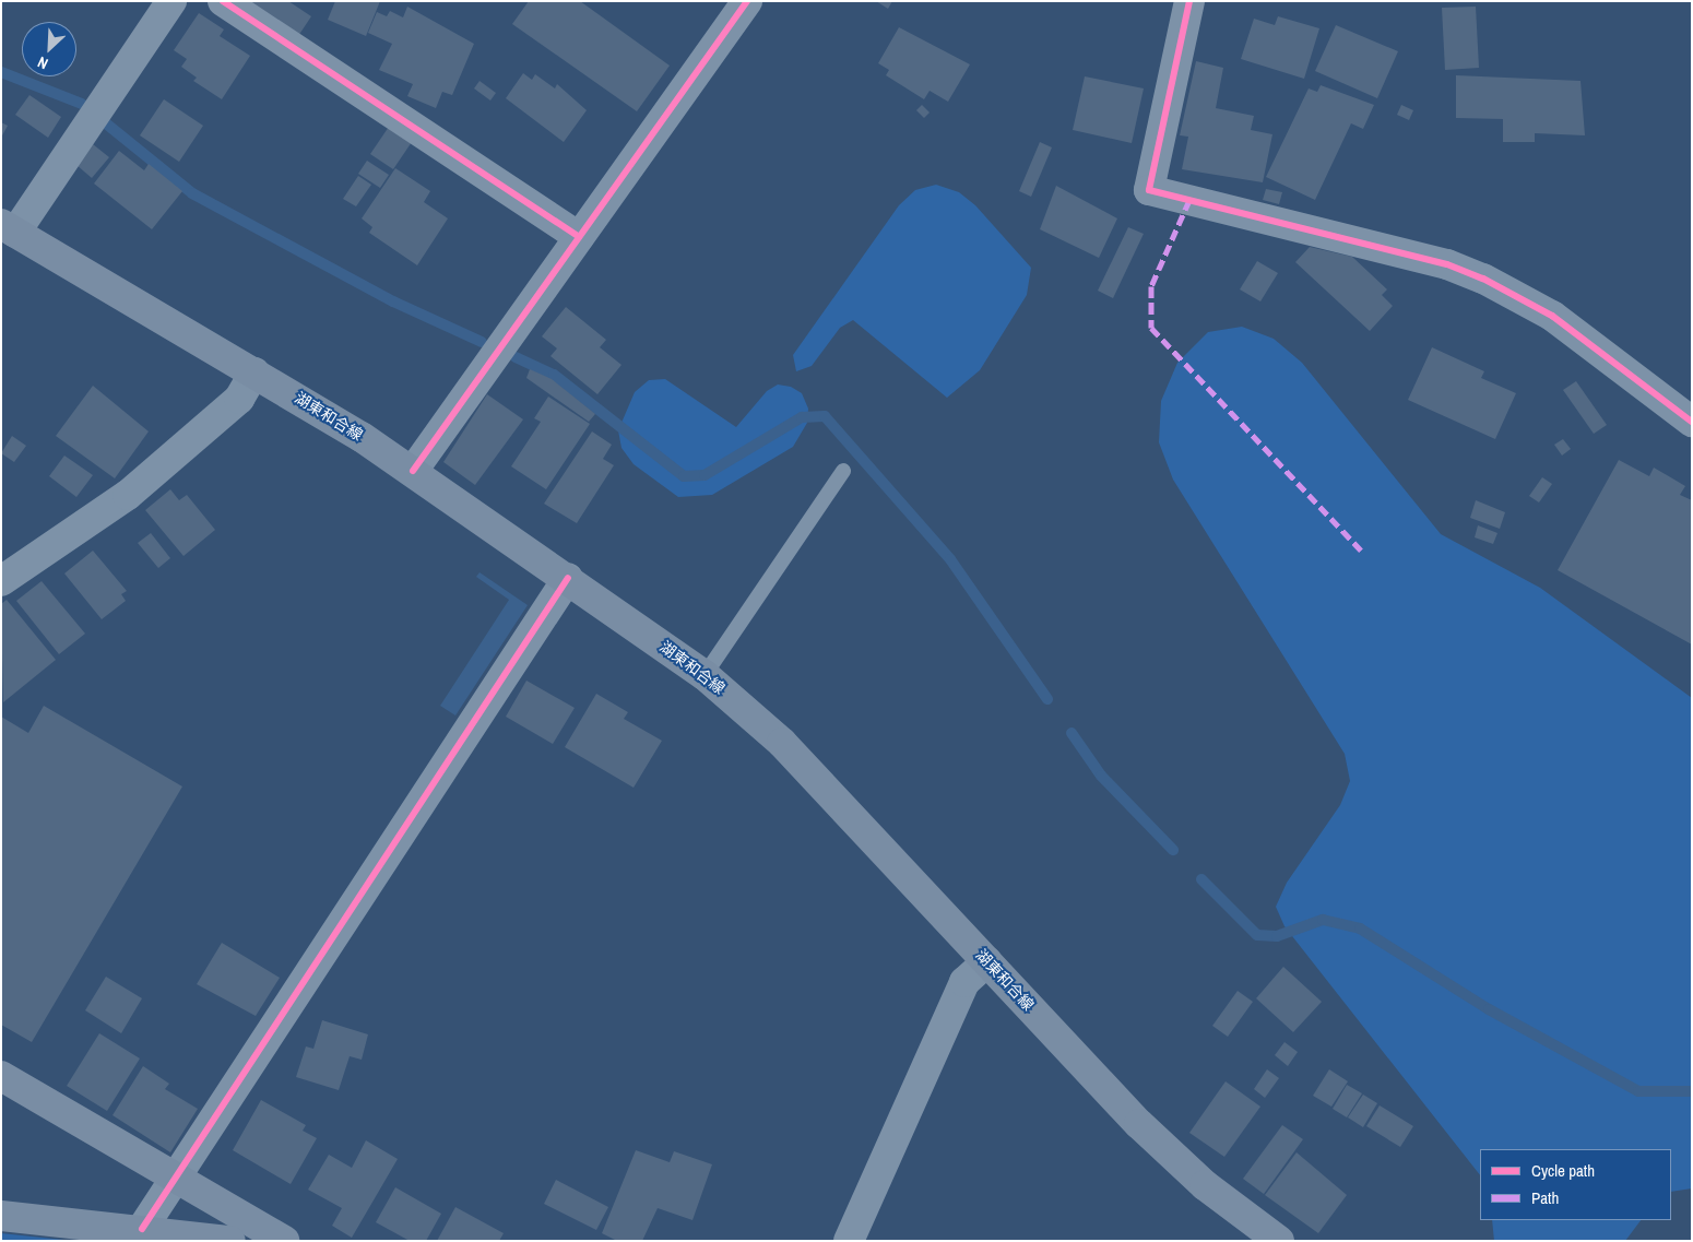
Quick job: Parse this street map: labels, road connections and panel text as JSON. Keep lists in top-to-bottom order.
{
  "streets": {
    "main road": ["湖東和合線"]
  },
  "legend": ["Cycle path", "Path"],
  "north": "bottom left"
}
